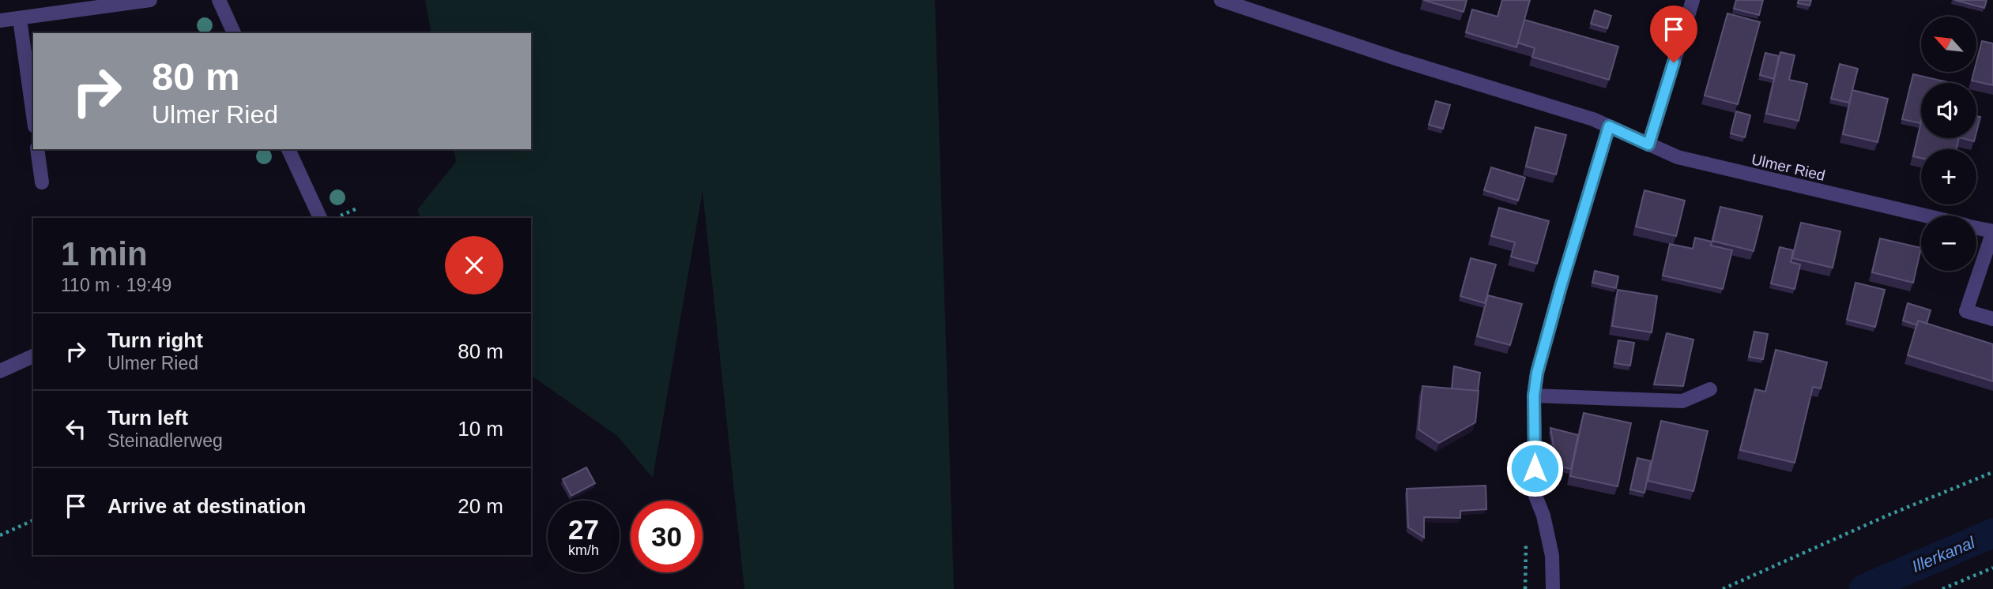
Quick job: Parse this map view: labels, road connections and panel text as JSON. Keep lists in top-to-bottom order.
{
  "streets": {
    "street": ["Ulmer Ried"]
  },
  "water": ["Illerkanal"],
  "north": "top left",
  "page": {
    "map_buttons": ["+", "−"],
    "turn": ["80 m", "Ulmer Ried"],
    "heading": ["1 min", "110 m · 19:49"],
    "list": [
      {
        "name": "Turn right",
        "note": "Ulmer Ried",
        "value": "80 m"
      },
      {
        "name": "Turn left",
        "note": "Steinadlerweg",
        "value": "10 m"
      },
      {
        "name": "Arrive at destination",
        "value": "20 m"
      }
    ],
    "speed": "27 km/h",
    "limit": "30"
  }
}
